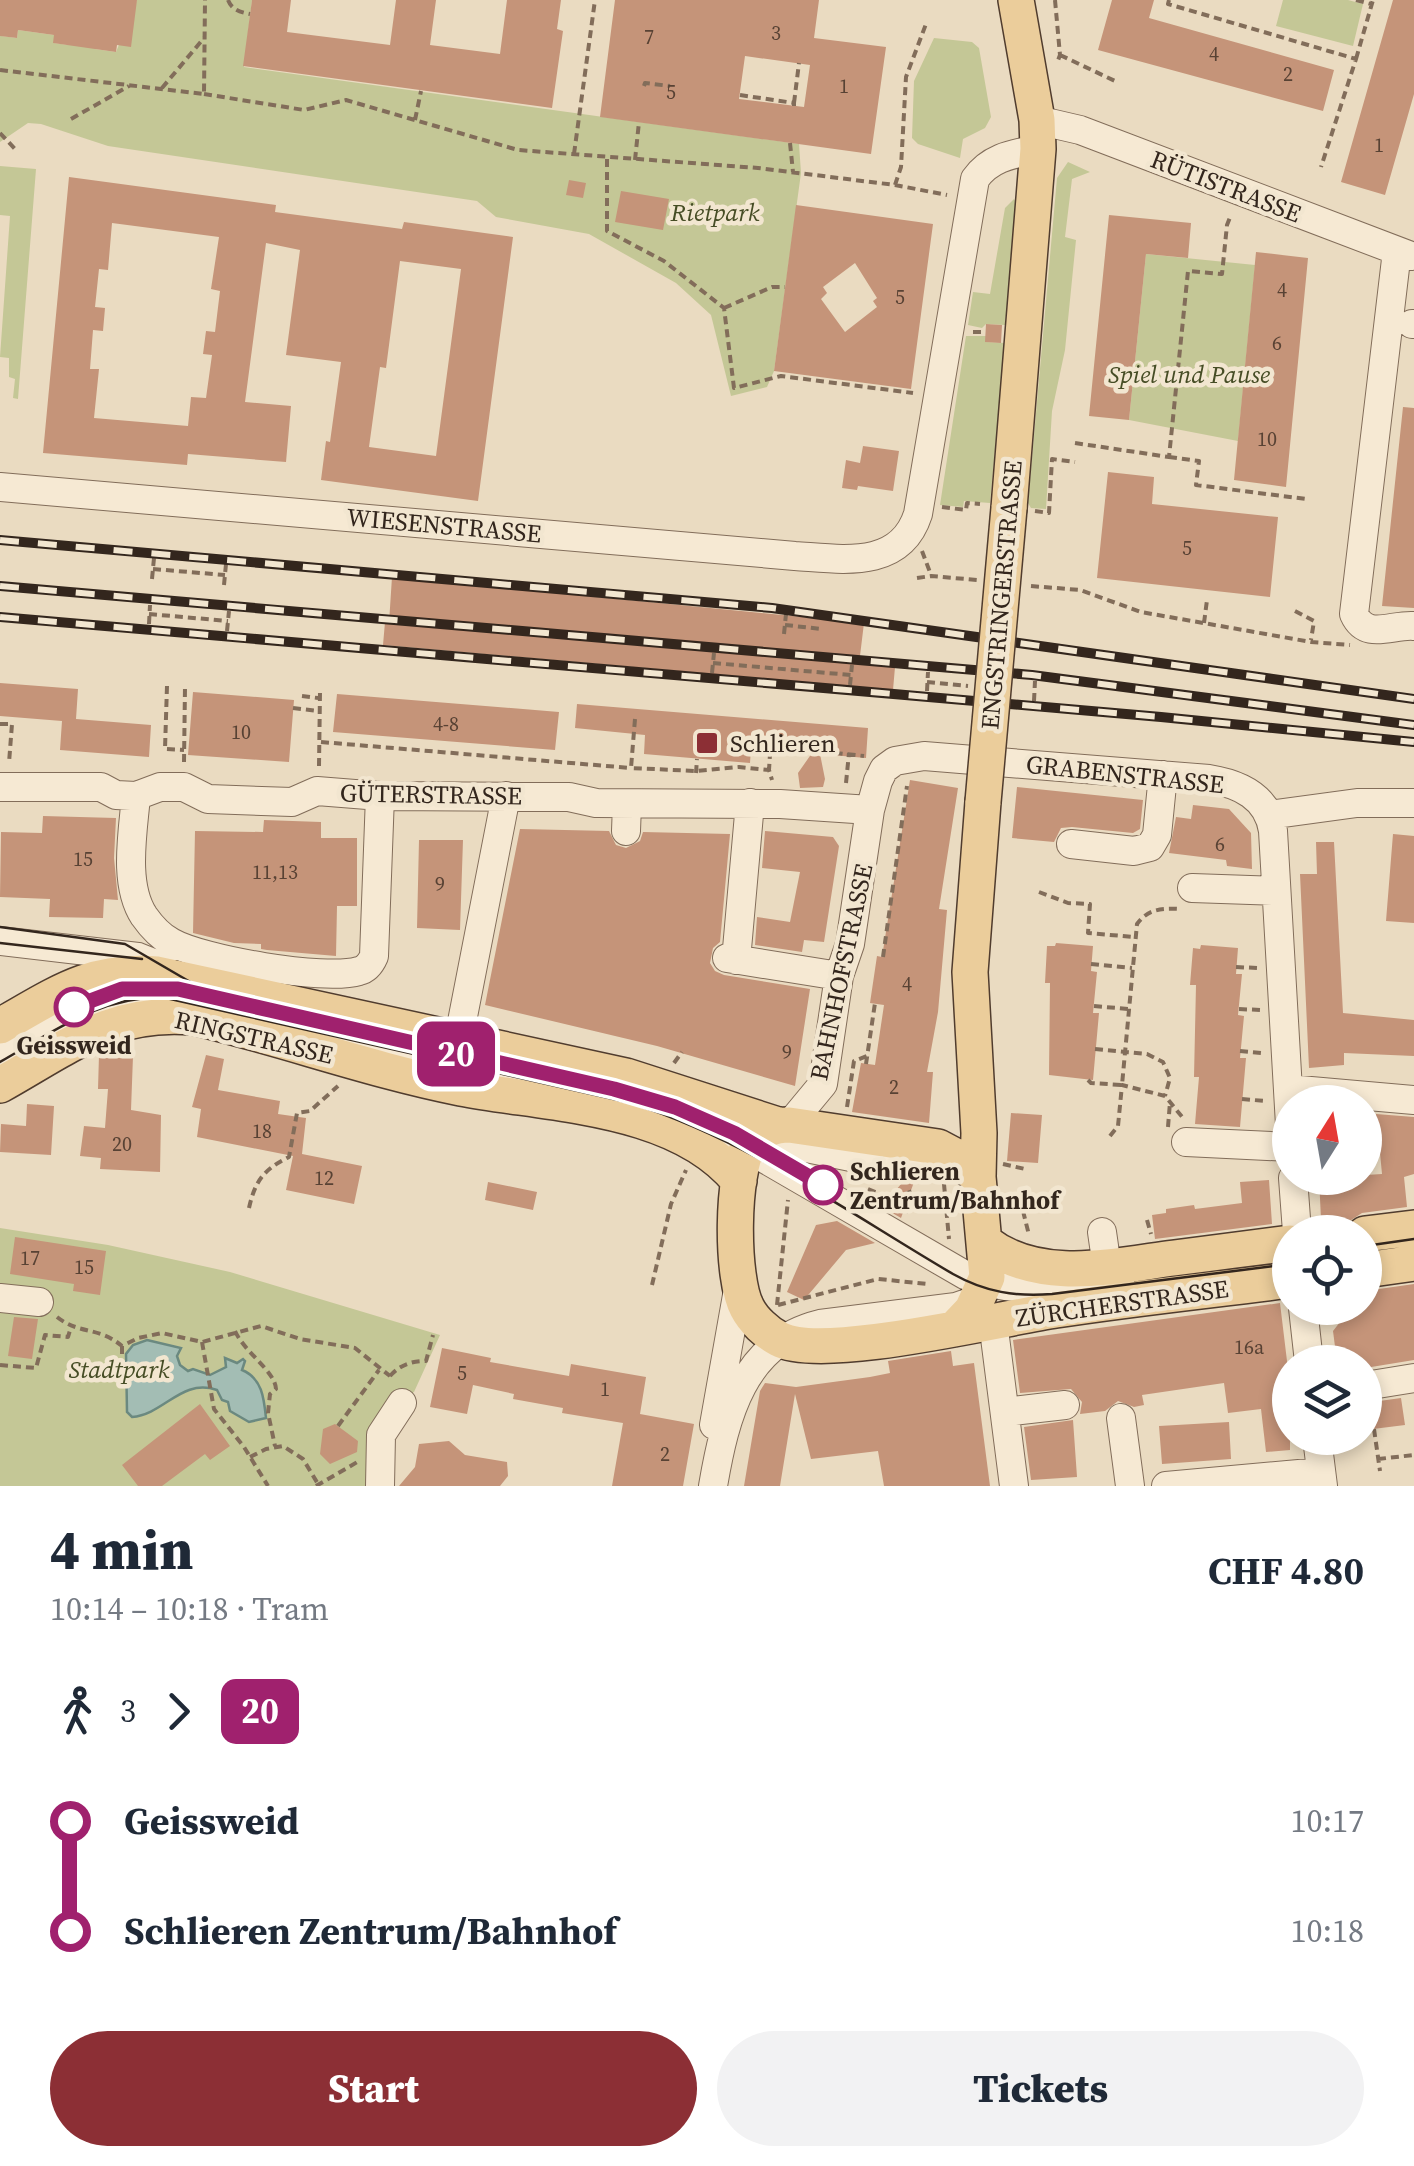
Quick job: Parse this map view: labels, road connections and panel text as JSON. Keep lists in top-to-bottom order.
{
  "streets": {
    "main road": ["ENGSTRINGERSTRASSE", "RINGSTRASSE", "ZÜRCHERSTRASSE"],
    "street": [
      "RÜTISTRASSE",
      "WIESENSTRASSE",
      "GRABENSTRASSE",
      "GÜTERSTRASSE",
      "BAHNHOFSTRASSE"
    ]
  },
  "crossings": [
    ["RÜTISTRASSE", "WIESENSTRASSE"],
    ["RÜTISTRASSE", "ENGSTRINGERSTRASSE"],
    ["WIESENSTRASSE", "ENGSTRINGERSTRASSE"],
    ["ENGSTRINGERSTRASSE", "RINGSTRASSE"],
    ["ENGSTRINGERSTRASSE", "ZÜRCHERSTRASSE"],
    ["GRABENSTRASSE", "GÜTERSTRASSE"],
    ["GRABENSTRASSE", "BAHNHOFSTRASSE"],
    ["GÜTERSTRASSE", "BAHNHOFSTRASSE"],
    ["BAHNHOFSTRASSE", "RINGSTRASSE"],
    ["RINGSTRASSE", "ZÜRCHERSTRASSE"]
  ],
  "parks": ["Rietpark", "Spiel und Pause", "Stadtpark"],
  "places": {
    "transit": ["Schlieren"],
    "other": ["Geissweid", "Schlieren Zentrum/Bahnhof"]
  },
  "lines": ["tram line 20"],
  "house_numbers": [
    "3",
    "7",
    "4",
    "2",
    "1",
    "5",
    "1",
    "4",
    "5",
    "6",
    "10",
    "5",
    "4-8",
    "10",
    "6",
    "15",
    "11,13",
    "9",
    "4",
    "9",
    "2",
    "18",
    "20",
    "12",
    "17",
    "15",
    "16a",
    "5",
    "1",
    "2"
  ],
  "north": "top",
  "page": {
    "on_map": "20",
    "heading": ["4 min", "10:14 – 10:18 · Tram", "CHF 4.80"],
    "legs": ["3", "20"],
    "list": [
      {
        "name": "Geissweid",
        "value": "10:17"
      },
      {
        "name": "Schlieren Zentrum/Bahnhof",
        "value": "10:18"
      }
    ],
    "buttons": ["Start", "Tickets"]
  }
}
